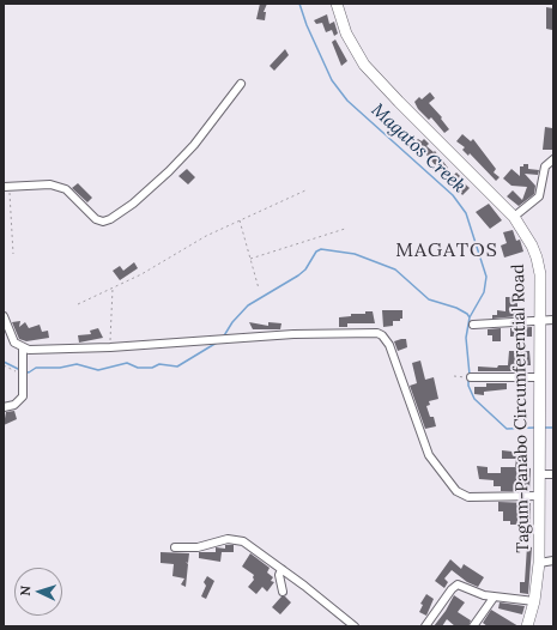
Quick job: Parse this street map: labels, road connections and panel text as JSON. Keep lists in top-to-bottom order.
{
  "streets": {
    "highway": ["Tagum-Panabo Circumferential Road"]
  },
  "districts": ["MAGATOS"],
  "water": ["Magatos Creek"],
  "north": "left"
}
